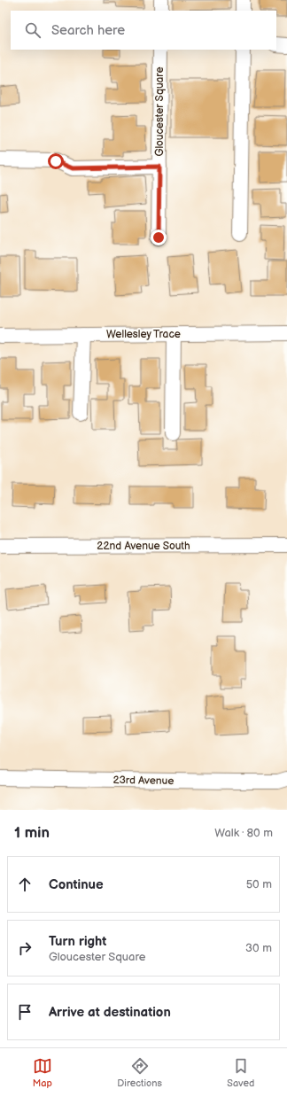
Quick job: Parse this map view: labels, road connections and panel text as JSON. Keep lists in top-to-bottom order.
{
  "streets": {
    "street": [
      "Gloucester Square",
      "Wellesley Trace",
      "22nd Avenue South",
      "23rd Avenue"
    ]
  },
  "page": {
    "search": "Search here",
    "heading": ["1 min", "Walk · 80 m"],
    "list": [
      ["Continue", "50 m"],
      ["Turn right", "Gloucester Square", "30 m"],
      "Arrive at destination"
    ],
    "nav": ["Map", "Directions", "Saved"]
  }
}
